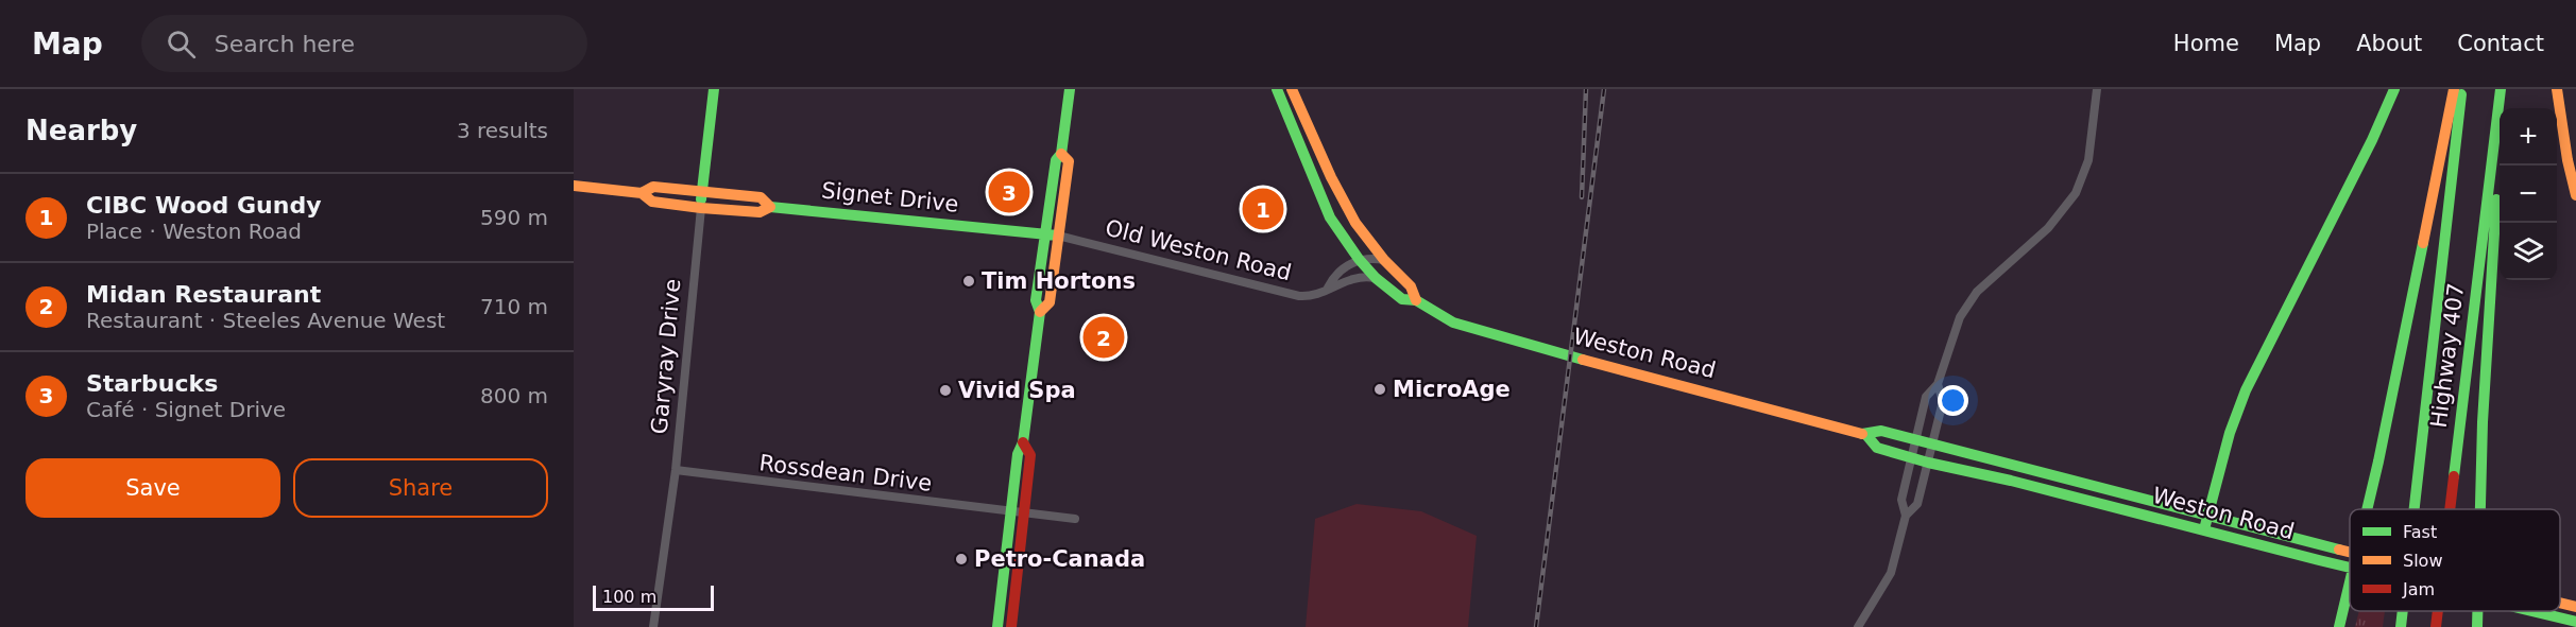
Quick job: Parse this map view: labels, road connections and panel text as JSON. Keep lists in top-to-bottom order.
{
  "streets": {
    "main road": [
      "Signet Drive",
      "Weston Road",
      "Highway 407",
      "Garyray Drive"
    ],
    "street": ["Old Weston Road", "Rossdean Drive"]
  },
  "crossings": [
    ["Signet Drive", "Old Weston Road"],
    ["Signet Drive", "Garyray Drive"],
    ["Old Weston Road", "Weston Road"],
    ["Garyray Drive", "Rossdean Drive"]
  ],
  "places": [
    "Tim Hortons",
    "MicroAge",
    "Vivid Spa",
    "Petro-Canada"
  ],
  "legend": ["Fast", "Slow", "Jam"],
  "scale_bar": "100 m",
  "page": {
    "header": "Map",
    "search": "Search here",
    "nav": [
      "Home",
      "Map",
      "About",
      "Contact"
    ],
    "heading": ["Nearby", "3 results"],
    "map_buttons": ["+", "−"],
    "pins": ["3", "1", "2"],
    "list": [
      {
        "mark": "1",
        "name": "CIBC Wood Gundy",
        "note": "Place · Weston Road",
        "value": "590 m"
      },
      {
        "mark": "2",
        "name": "Midan Restaurant",
        "note": "Restaurant · Steeles Avenue West",
        "value": "710 m"
      },
      {
        "mark": "3",
        "name": "Starbucks",
        "note": "Café · Signet Drive",
        "value": "800 m"
      }
    ],
    "buttons": ["Save", "Share"],
    "scale": "100 m"
  }
}
